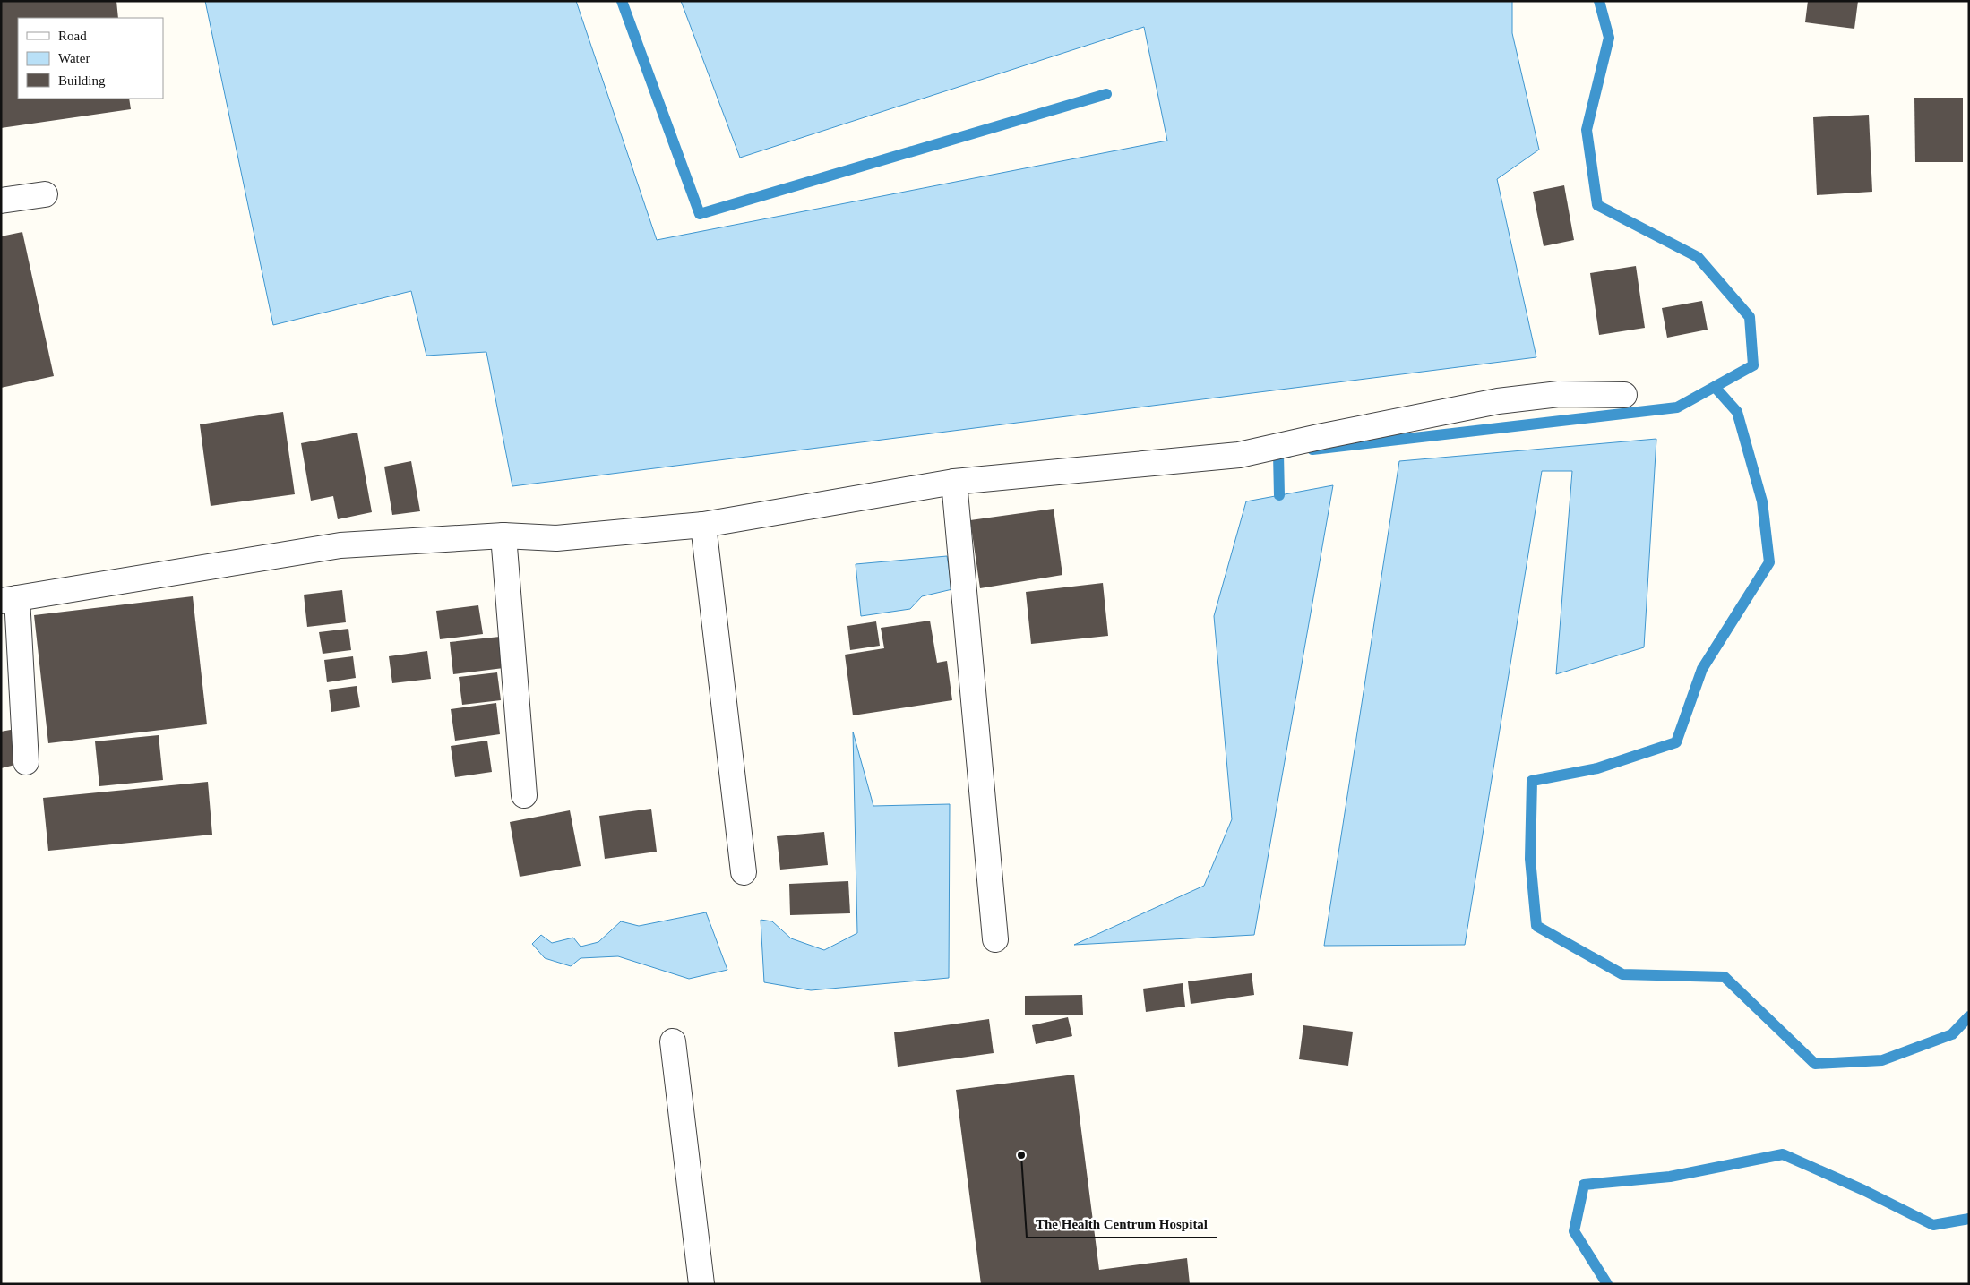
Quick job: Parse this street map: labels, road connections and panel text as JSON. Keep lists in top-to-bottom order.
{
  "places": ["The Health Centrum Hospital"],
  "legend": ["Road", "Water", "Building"]
}
